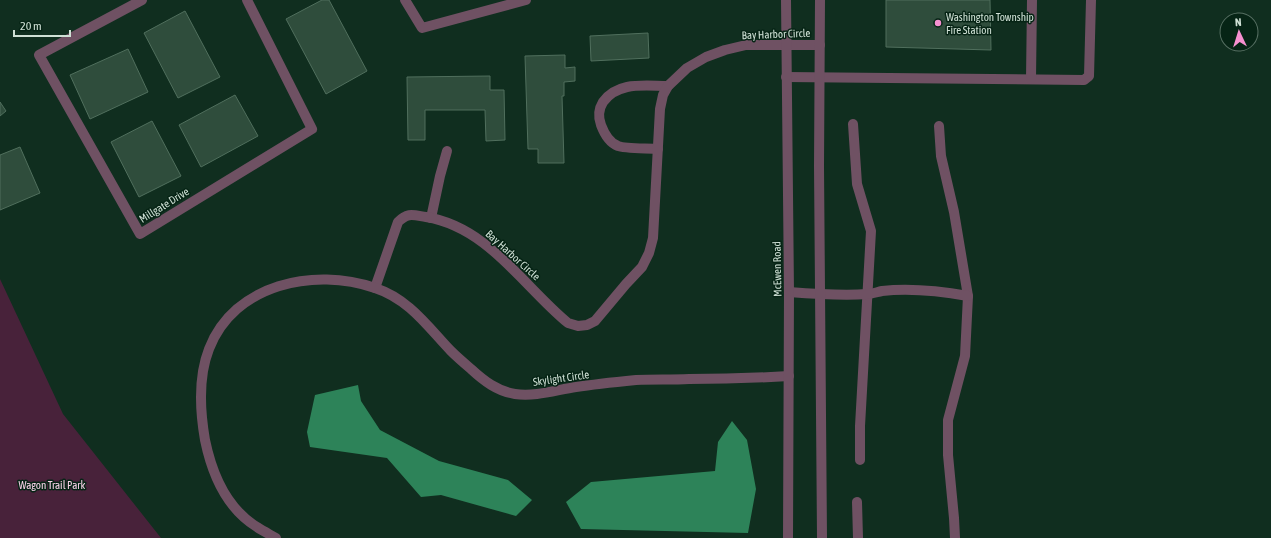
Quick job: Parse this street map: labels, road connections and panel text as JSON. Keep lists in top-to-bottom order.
{
  "streets": {
    "street": [
      "Bay Harbor Circle",
      "Millgate Drive",
      "McEwen Road",
      "Skylight Circle"
    ]
  },
  "crossings": [
    ["Bay Harbor Circle", "McEwen Road"],
    ["Bay Harbor Circle", "Skylight Circle"],
    ["McEwen Road", "Skylight Circle"]
  ],
  "parks": ["Wagon Trail Park"],
  "places": ["Washington Township Fire Station"],
  "scale_bar": "20 m",
  "north": "top"
}
